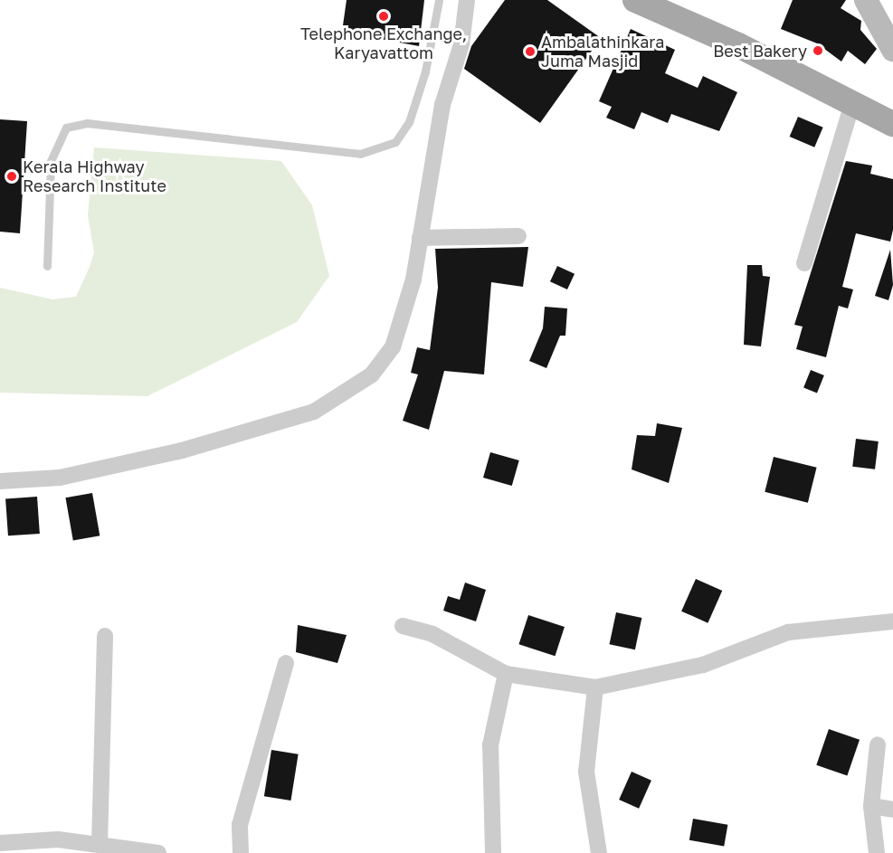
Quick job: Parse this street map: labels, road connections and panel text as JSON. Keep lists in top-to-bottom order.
{
  "places": [
    "Telephone Exchange, Karyavattom",
    "Best Bakery",
    "Ambalathinkara Juma Masjid",
    "Kerala Highway Research Institute"
  ]
}
